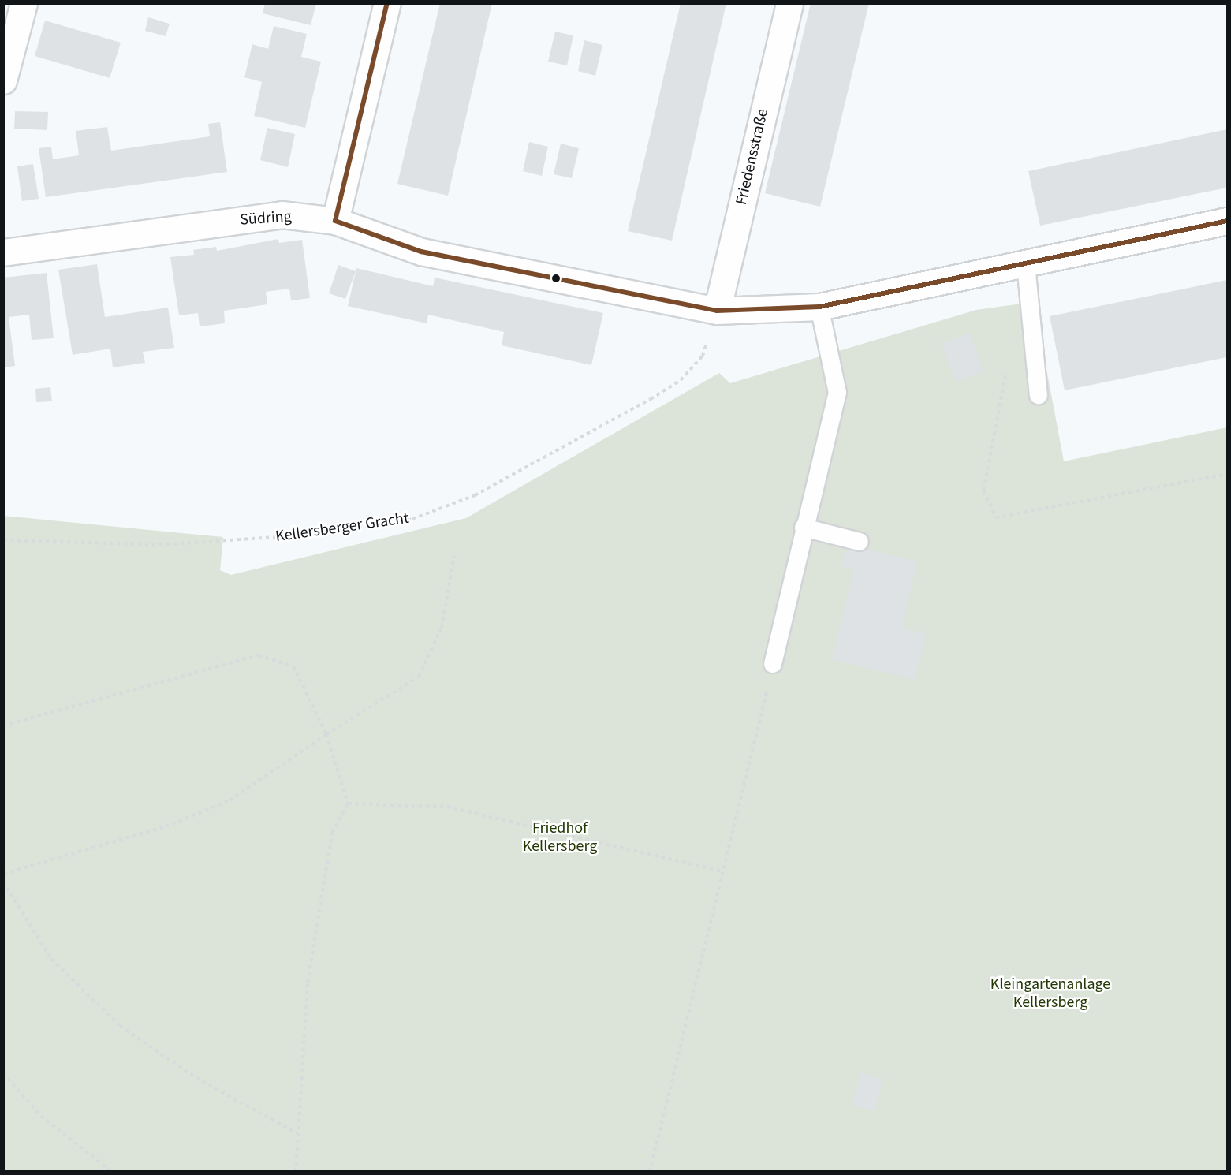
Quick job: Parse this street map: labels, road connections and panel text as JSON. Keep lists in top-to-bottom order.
{
  "streets": {
    "street": ["Friedensstraße", "Südring"],
    "path": ["Kellersberger Gracht"]
  },
  "crossings": [
    ["Friedensstraße", "Südring"],
    ["Friedensstraße", "Kellersberger Gracht"],
    ["Südring", "Kellersberger Gracht"]
  ],
  "parks": ["Friedhof Kellersberg", "Kleingartenanlage Kellersberg"]
}
